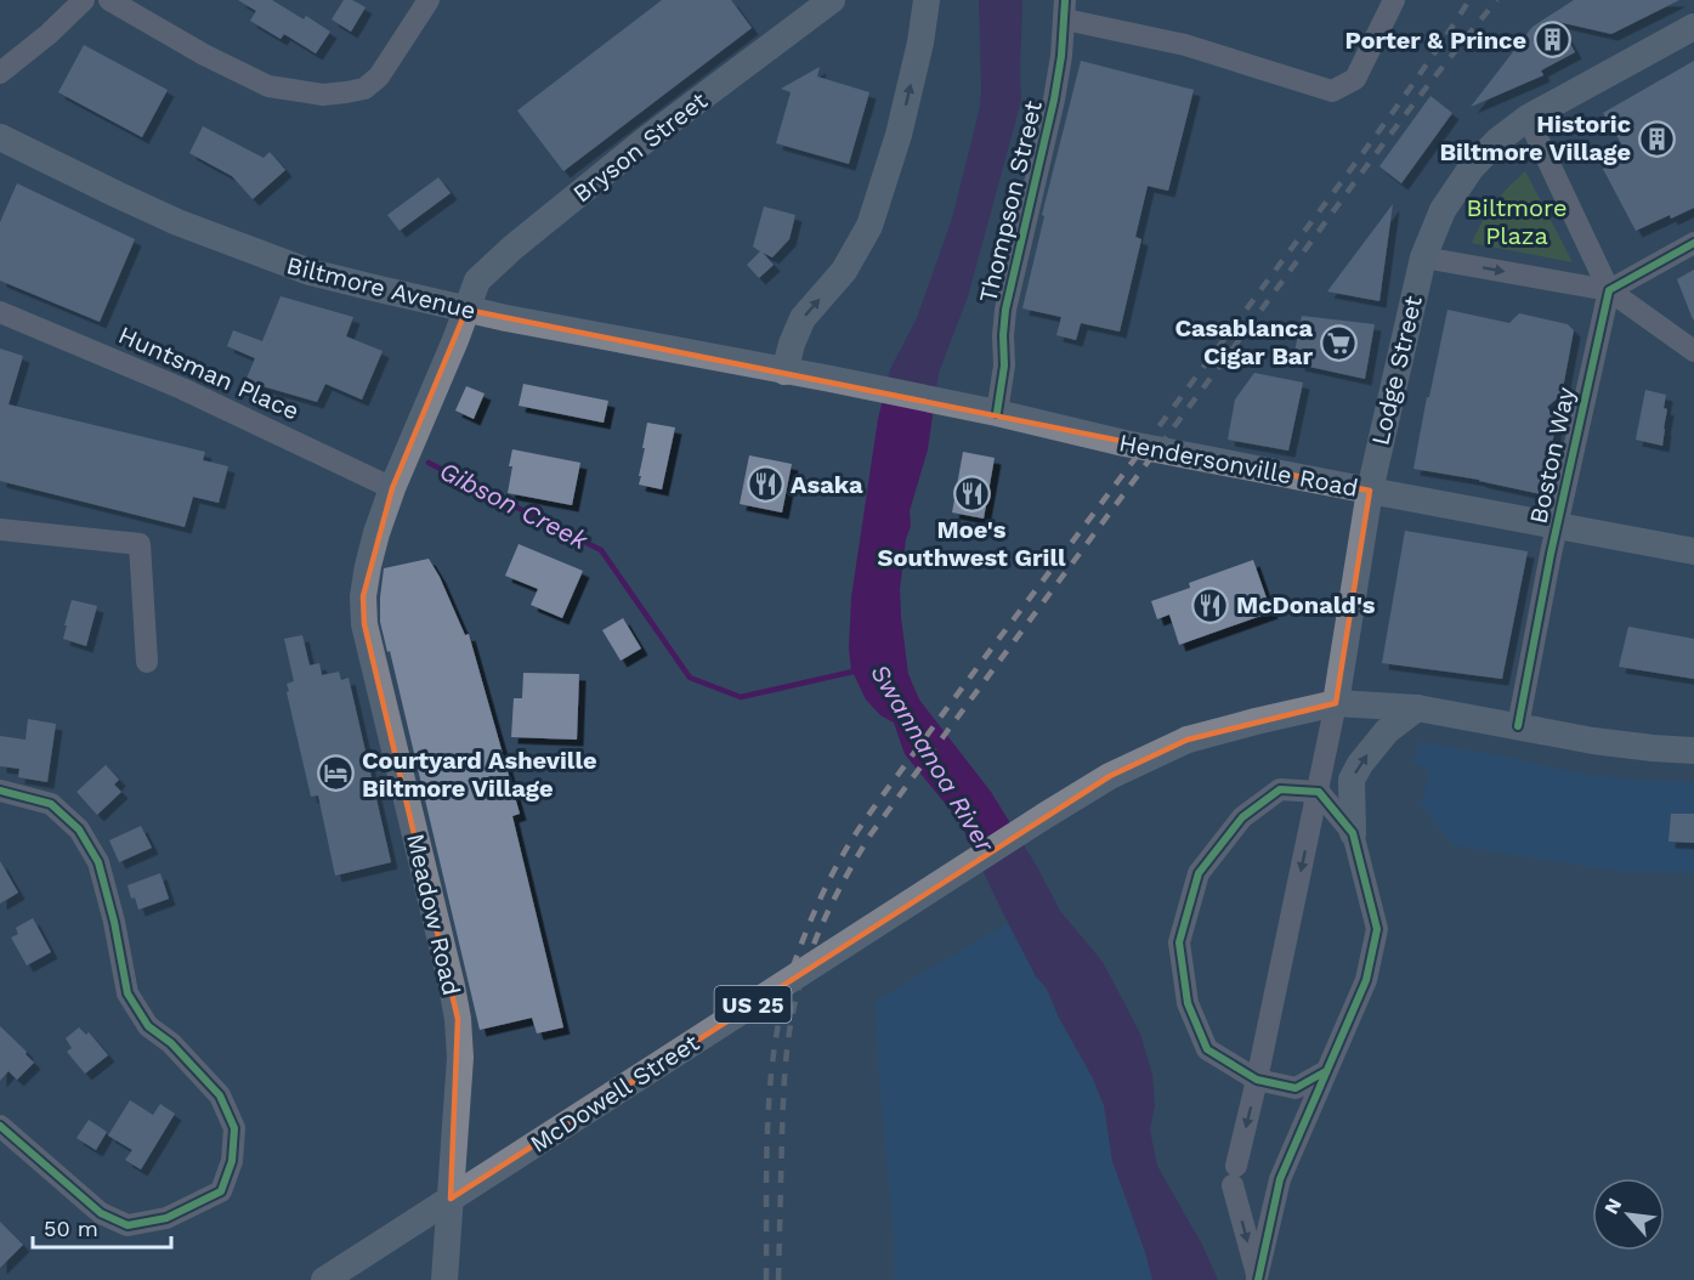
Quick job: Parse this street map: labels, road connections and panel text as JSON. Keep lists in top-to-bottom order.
{
  "streets": {
    "main road": [
      "Bryson Street",
      "Biltmore Avenue",
      "Lodge Street",
      "Hendersonville Road",
      "Meadow Road",
      "US 25",
      "McDowell Street"
    ],
    "street": ["Thompson Street", "Huntsman Place", "Boston Way"]
  },
  "crossings": [
    ["Bryson Street", "Biltmore Avenue"],
    ["Bryson Street", "Meadow Road"],
    ["Thompson Street", "Hendersonville Road"],
    ["Biltmore Avenue", "Hendersonville Road"],
    ["Biltmore Avenue", "Meadow Road"],
    ["Lodge Street", "Hendersonville Road"],
    ["Lodge Street", "US 25"],
    ["Lodge Street", "McDowell Street"],
    ["Huntsman Place", "Meadow Road"],
    ["Boston Way", "Hendersonville Road"],
    ["Boston Way", "US 25"],
    ["US 25", "McDowell Street"]
  ],
  "water": ["Gibson Creek", "Swannanoa River"],
  "parks": ["Biltmore Plaza"],
  "places": {
    "building": ["Porter & Prince", "Historic Biltmore Village"],
    "supermarket": ["Casablanca Cigar Bar"],
    "restaurant": ["Asaka", "Moe's Southwest Grill", "McDonald's"],
    "hotel": ["Courtyard Asheville Biltmore Village"]
  },
  "scale_bar": "50 m",
  "north": "top left"
}
